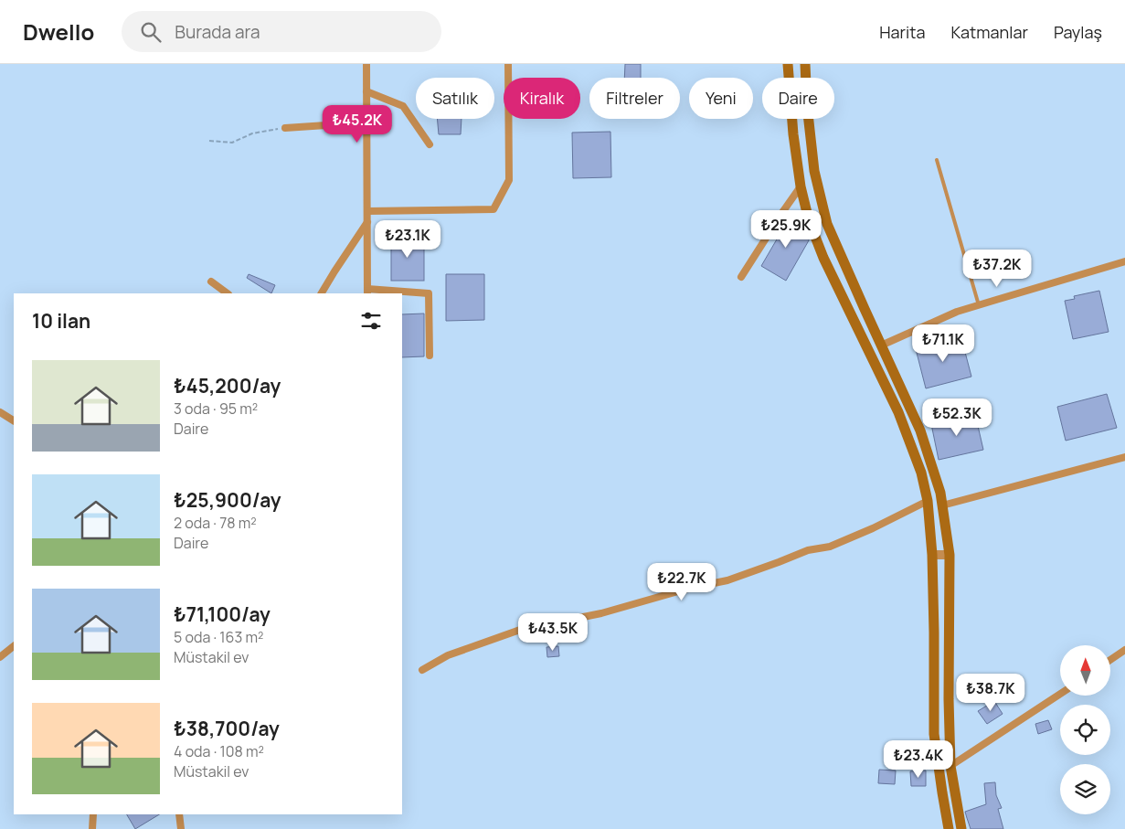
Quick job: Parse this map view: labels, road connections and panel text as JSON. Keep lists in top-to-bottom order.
{
  "north": "top",
  "page": {
    "header": "Dwello",
    "search": "Burada ara",
    "nav": ["Harita", "Katmanlar", "Paylaş"],
    "chip": [
      "Satılık",
      "Kiralık",
      "Filtreler",
      "Yeni",
      "Daire"
    ],
    "price": [
      "₺45.2K",
      "₺25.9K",
      "₺23.1K",
      "₺37.2K",
      "₺71.1K",
      "₺52.3K",
      "₺22.7K",
      "₺43.5K",
      "₺38.7K",
      "₺23.4K"
    ],
    "heading": "10 ilan",
    "list": [
      {
        "name": "₺45,200/ay",
        "note": "3 oda · 95 m² · Daire"
      },
      {
        "name": "₺25,900/ay",
        "note": "2 oda · 78 m² · Daire"
      },
      {
        "name": "₺71,100/ay",
        "note": "5 oda · 163 m² · Müstakil ev"
      },
      {
        "name": "₺38,700/ay",
        "note": "4 oda · 108 m² · Müstakil ev"
      }
    ]
  }
}
